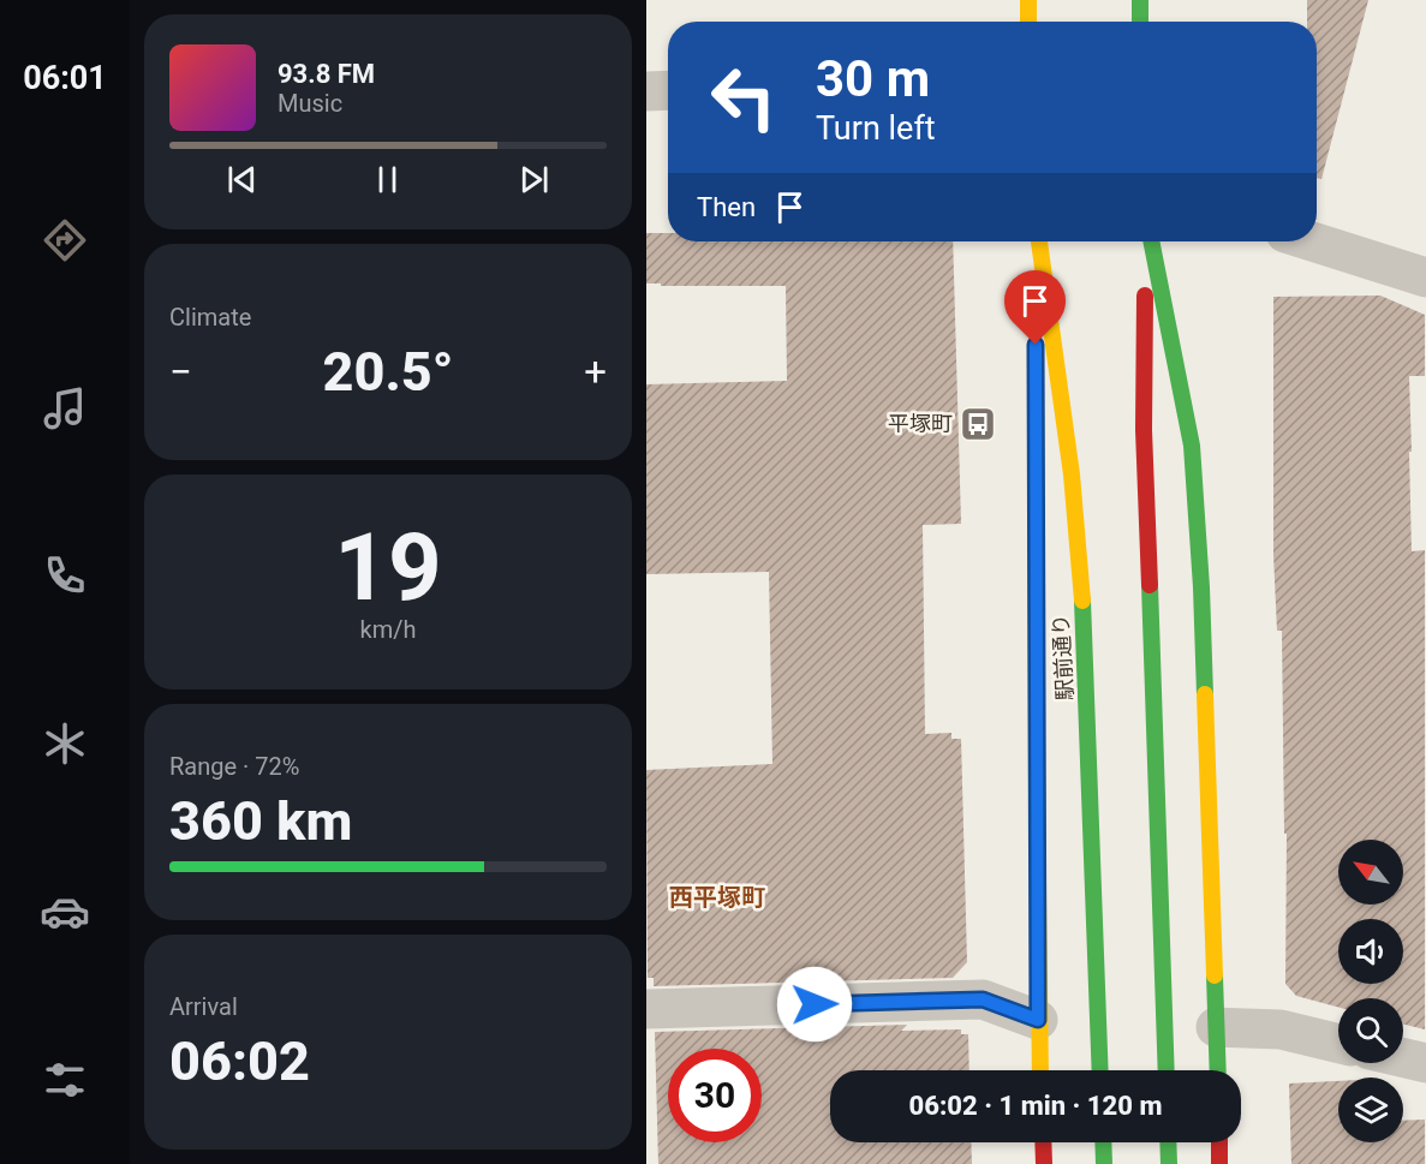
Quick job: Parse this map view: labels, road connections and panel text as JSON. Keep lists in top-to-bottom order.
{
  "streets": {
    "street": ["駅前通り"]
  },
  "districts": ["西平塚町"],
  "places": {
    "bus stop": ["平塚町"]
  },
  "north": "top left",
  "page": {
    "tabs": "06:01",
    "turn": ["30 m", "Turn left"],
    "song": ["93.8 FM", "Music"],
    "then": "Then",
    "tile": [
      "Climate",
      ["19", "km/h"],
      ["Range · 72%", "360 km"],
      ["Arrival", "06:02"]
    ],
    "heat": ["−", "20.5°", "+"],
    "limit": "30",
    "trip": "06:02 · 1 min · 120 m"
  }
}
